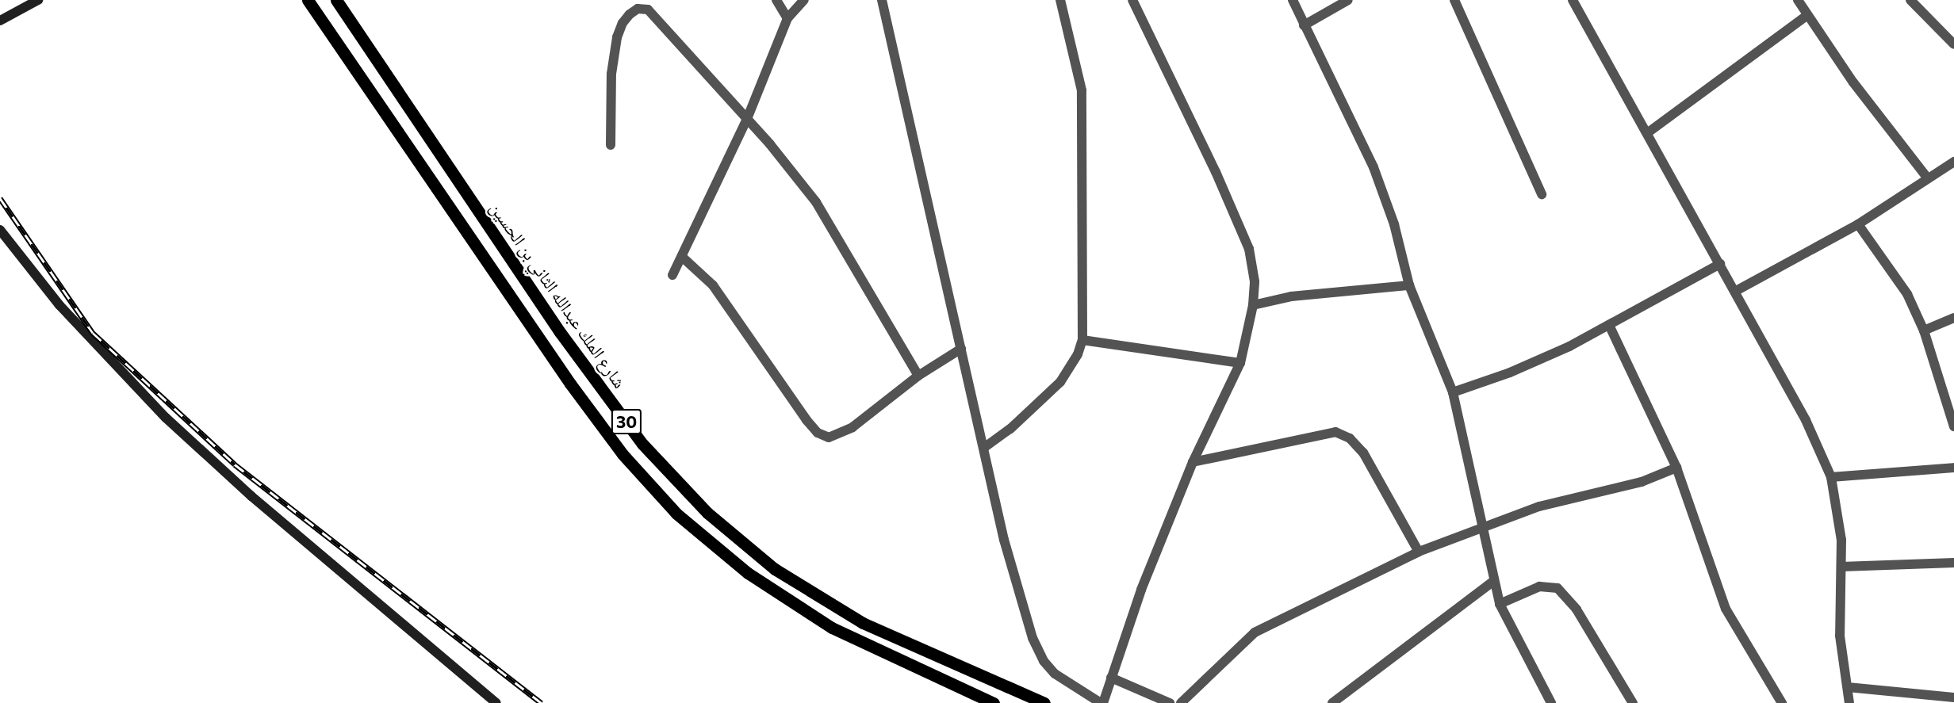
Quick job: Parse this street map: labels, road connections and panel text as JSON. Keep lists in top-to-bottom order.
{
  "streets": {
    "main road": ["شارع الملك عبدالله الثاني بن الحسين", "30"]
  }
}
